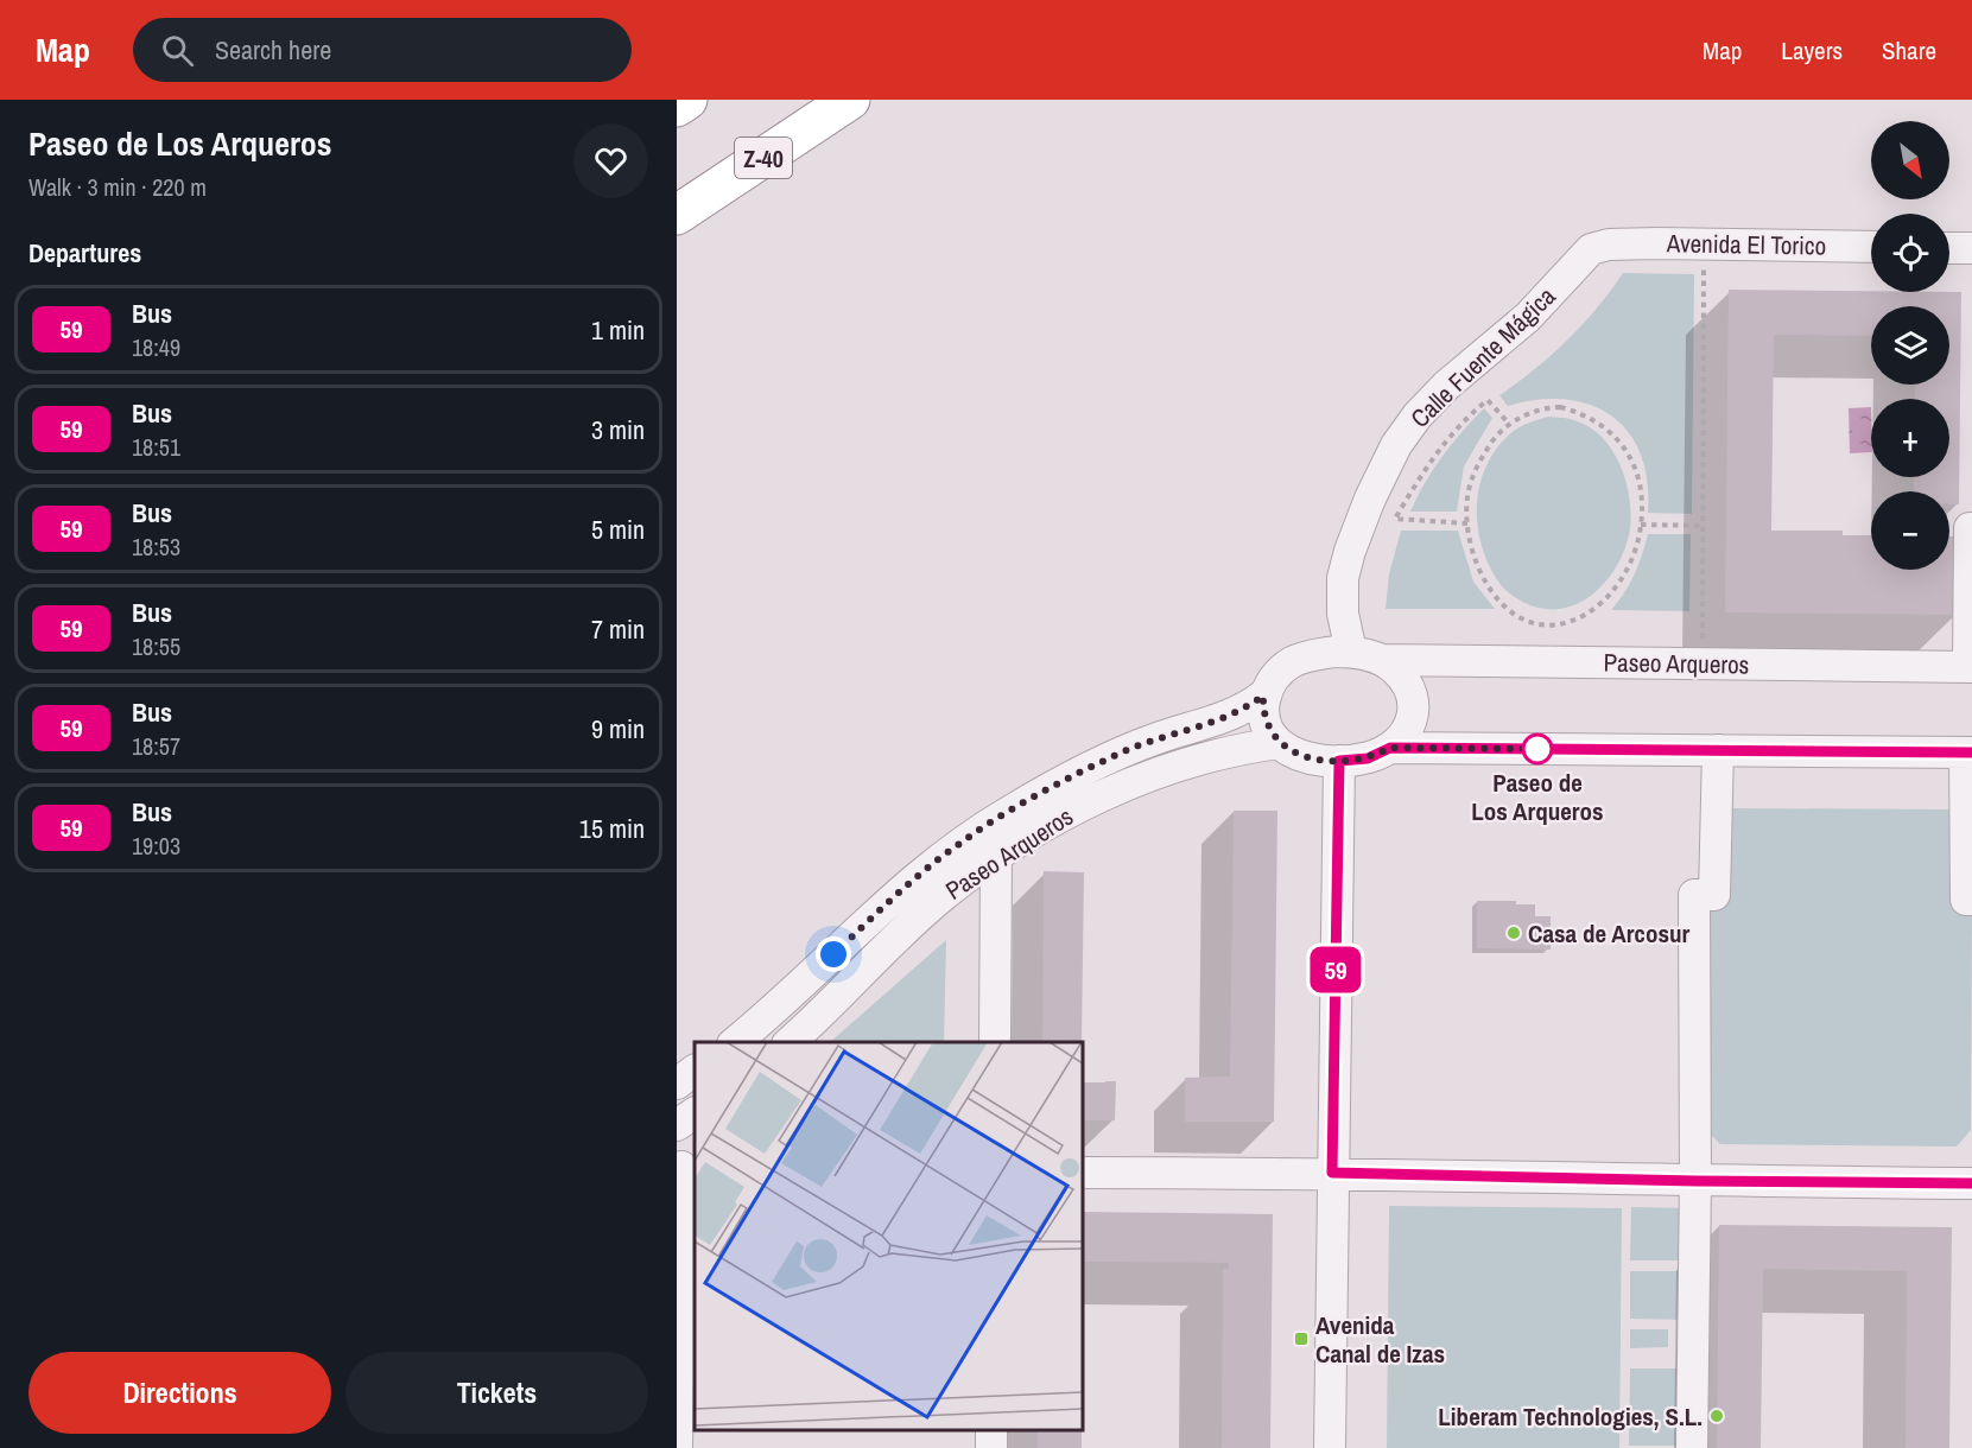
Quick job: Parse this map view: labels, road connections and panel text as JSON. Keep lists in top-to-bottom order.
{
  "streets": {
    "highway": ["Z-40"],
    "street": ["Avenida El Torico", "Calle Fuente Mágica", "Paseo Arqueros"]
  },
  "crossings": [
    ["Avenida El Torico", "Calle Fuente Mágica"],
    ["Calle Fuente Mágica", "Paseo Arqueros"]
  ],
  "places": {
    "other": ["Paseo de Los Arqueros", "Casa de Arcosur", "Liberam Technologies, S.L."],
    "transit": ["Avenida Canal de Izas"]
  },
  "lines": ["bus line 59"],
  "north": "bottom right",
  "page": {
    "header": "Map",
    "search": "Search here",
    "nav": ["Map", "Layers", "Share"],
    "heading": [
      ["Paseo de Los Arqueros", "Walk · 3 min · 220 m"],
      "Departures"
    ],
    "on_map": "59",
    "map_buttons": ["+", "−"],
    "list": [
      {
        "mark": "59",
        "name": "Bus",
        "note": "18:49",
        "value": "1 min"
      },
      {
        "mark": "59",
        "name": "Bus",
        "note": "18:51",
        "value": "3 min"
      },
      {
        "mark": "59",
        "name": "Bus",
        "note": "18:53",
        "value": "5 min"
      },
      {
        "mark": "59",
        "name": "Bus",
        "note": "18:55",
        "value": "7 min"
      },
      {
        "mark": "59",
        "name": "Bus",
        "note": "18:57",
        "value": "9 min"
      },
      {
        "mark": "59",
        "name": "Bus",
        "note": "19:03",
        "value": "15 min"
      }
    ],
    "buttons": ["Directions", "Tickets"]
  }
}
